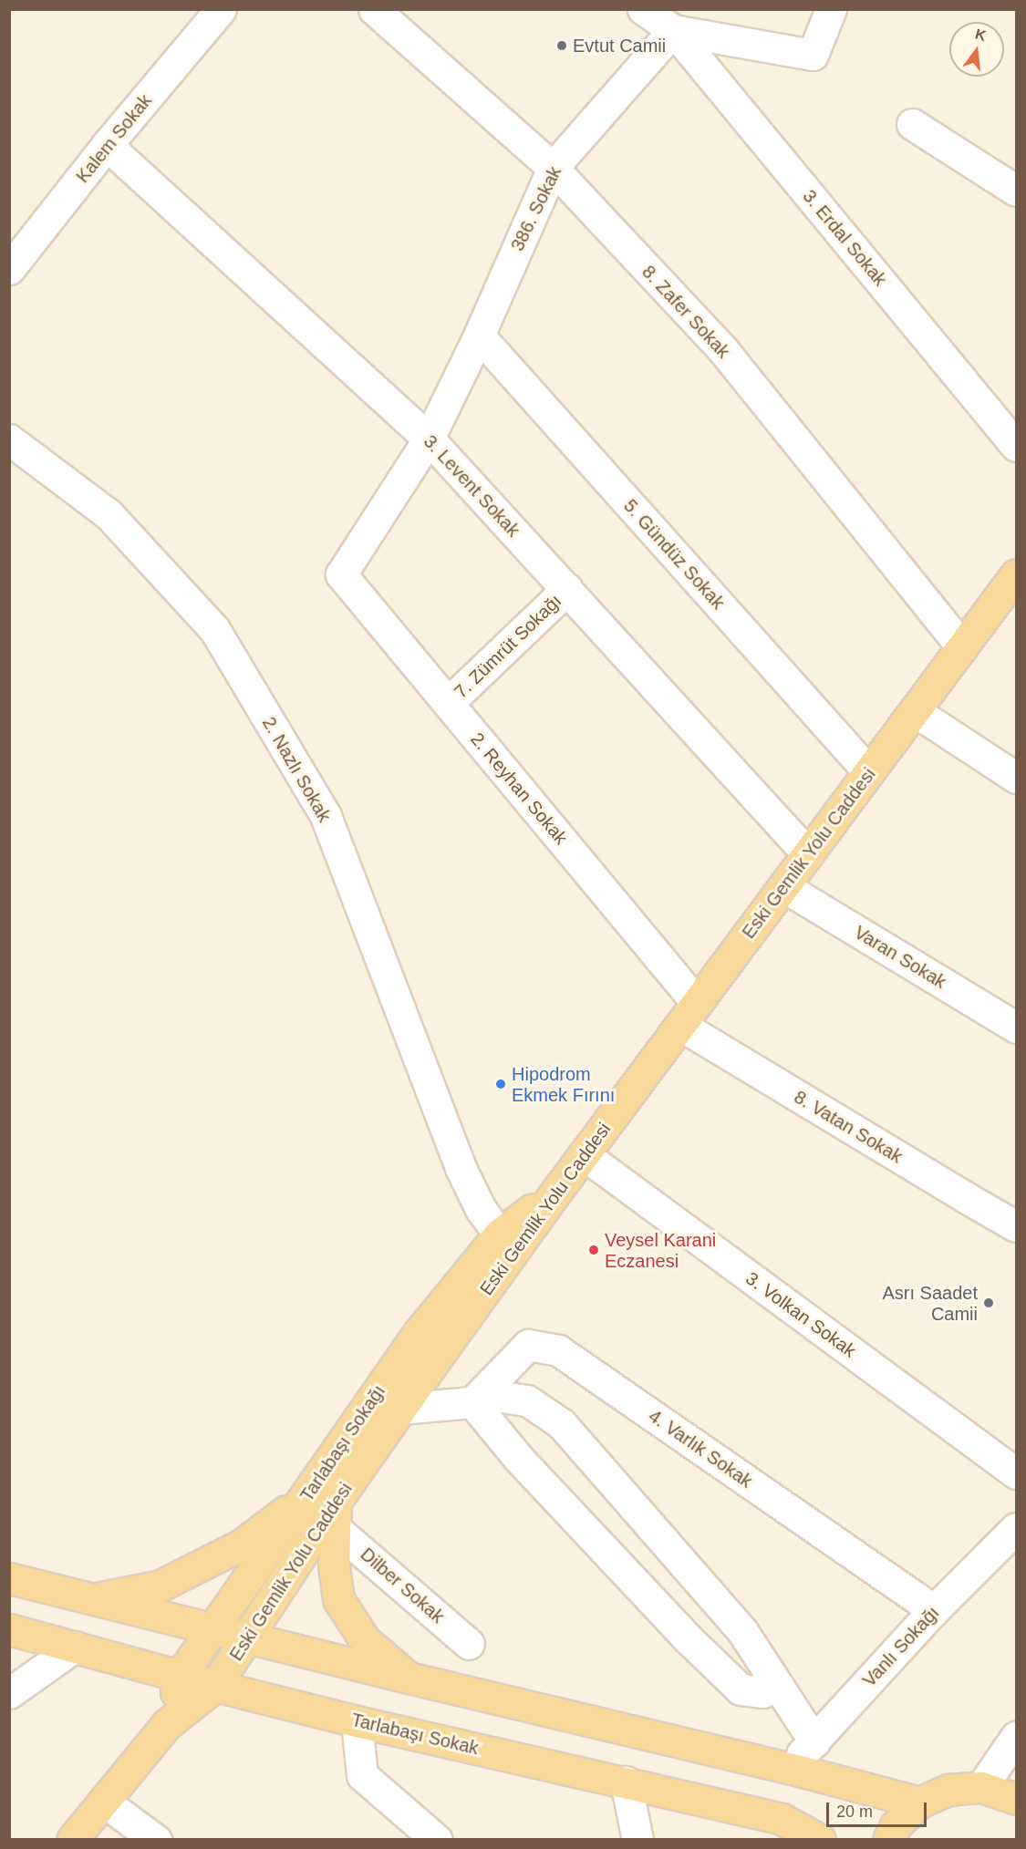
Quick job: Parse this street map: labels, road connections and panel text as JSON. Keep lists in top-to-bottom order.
{
  "streets": {
    "main road": ["Eski Gemlik Yolu Caddesi", "Tarlabaşı Sokağı", "Tarlabaşı Sokak"],
    "street": [
      "Kalem Sokak",
      "386. Sokak",
      "3. Erdal Sokak",
      "8. Zafer Sokak",
      "3. Levent Sokak",
      "5. Gündüz Sokak",
      "7. Zümrüt Sokağı",
      "2. Nazlı Sokak",
      "2. Reyhan Sokak",
      "Varan Sokak",
      "8. Vatan Sokak",
      "3. Volkan Sokak",
      "4. Varlık Sokak",
      "Dilber Sokak",
      "Vanlı Sokağı"
    ]
  },
  "crossings": [
    ["Kalem Sokak", "3. Levent Sokak"],
    ["386. Sokak", "3. Erdal Sokak"],
    ["386. Sokak", "8. Zafer Sokak"],
    ["386. Sokak", "3. Levent Sokak"],
    ["386. Sokak", "5. Gündüz Sokak"],
    ["386. Sokak", "2. Reyhan Sokak"],
    ["8. Zafer Sokak", "Eski Gemlik Yolu Caddesi"],
    ["3. Levent Sokak", "7. Zümrüt Sokağı"],
    ["3. Levent Sokak", "Eski Gemlik Yolu Caddesi"],
    ["5. Gündüz Sokak", "Eski Gemlik Yolu Caddesi"],
    ["7. Zümrüt Sokağı", "2. Reyhan Sokak"],
    ["2. Nazlı Sokak", "Tarlabaşı Sokağı"],
    ["2. Reyhan Sokak", "Eski Gemlik Yolu Caddesi"],
    ["2. Reyhan Sokak", "8. Vatan Sokak"],
    ["Eski Gemlik Yolu Caddesi", "Varan Sokak"],
    ["Eski Gemlik Yolu Caddesi", "8. Vatan Sokak"],
    ["Eski Gemlik Yolu Caddesi", "3. Volkan Sokak"],
    ["Eski Gemlik Yolu Caddesi", "Tarlabaşı Sokağı"],
    ["Eski Gemlik Yolu Caddesi", "Dilber Sokak"],
    ["Eski Gemlik Yolu Caddesi", "Tarlabaşı Sokak"],
    ["Tarlabaşı Sokağı", "Tarlabaşı Sokak"],
    ["4. Varlık Sokak", "Vanlı Sokağı"]
  ],
  "places": [
    "Evtut Camii",
    "Hipodrom Ekmek Fırını",
    "Veysel Karani Eczanesi",
    "Asrı Saadet Camii"
  ],
  "scale_bar": "20 m",
  "north": "top"
}
